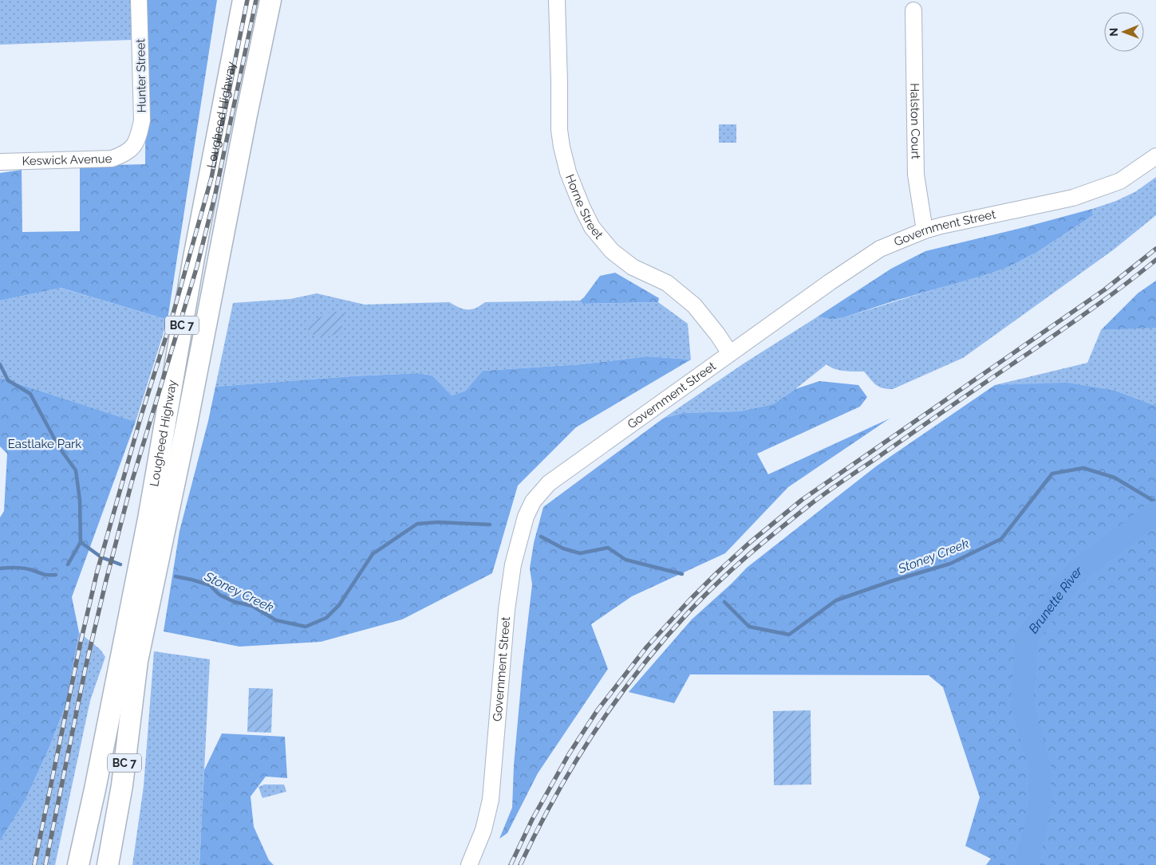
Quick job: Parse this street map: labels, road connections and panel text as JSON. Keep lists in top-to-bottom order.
{
  "streets": {
    "main road": ["Lougheed Highway", "BC 7"],
    "street": [
      "Hunter Street",
      "Halston Court",
      "Keswick Avenue",
      "Horne Street",
      "Government Street"
    ]
  },
  "crossings": [
    ["Hunter Street", "Keswick Avenue"],
    ["Halston Court", "Government Street"],
    ["Horne Street", "Government Street"]
  ],
  "water": ["Stoney Creek", "Brunette River"],
  "parks": ["Eastlake Park"],
  "north": "left"
}
